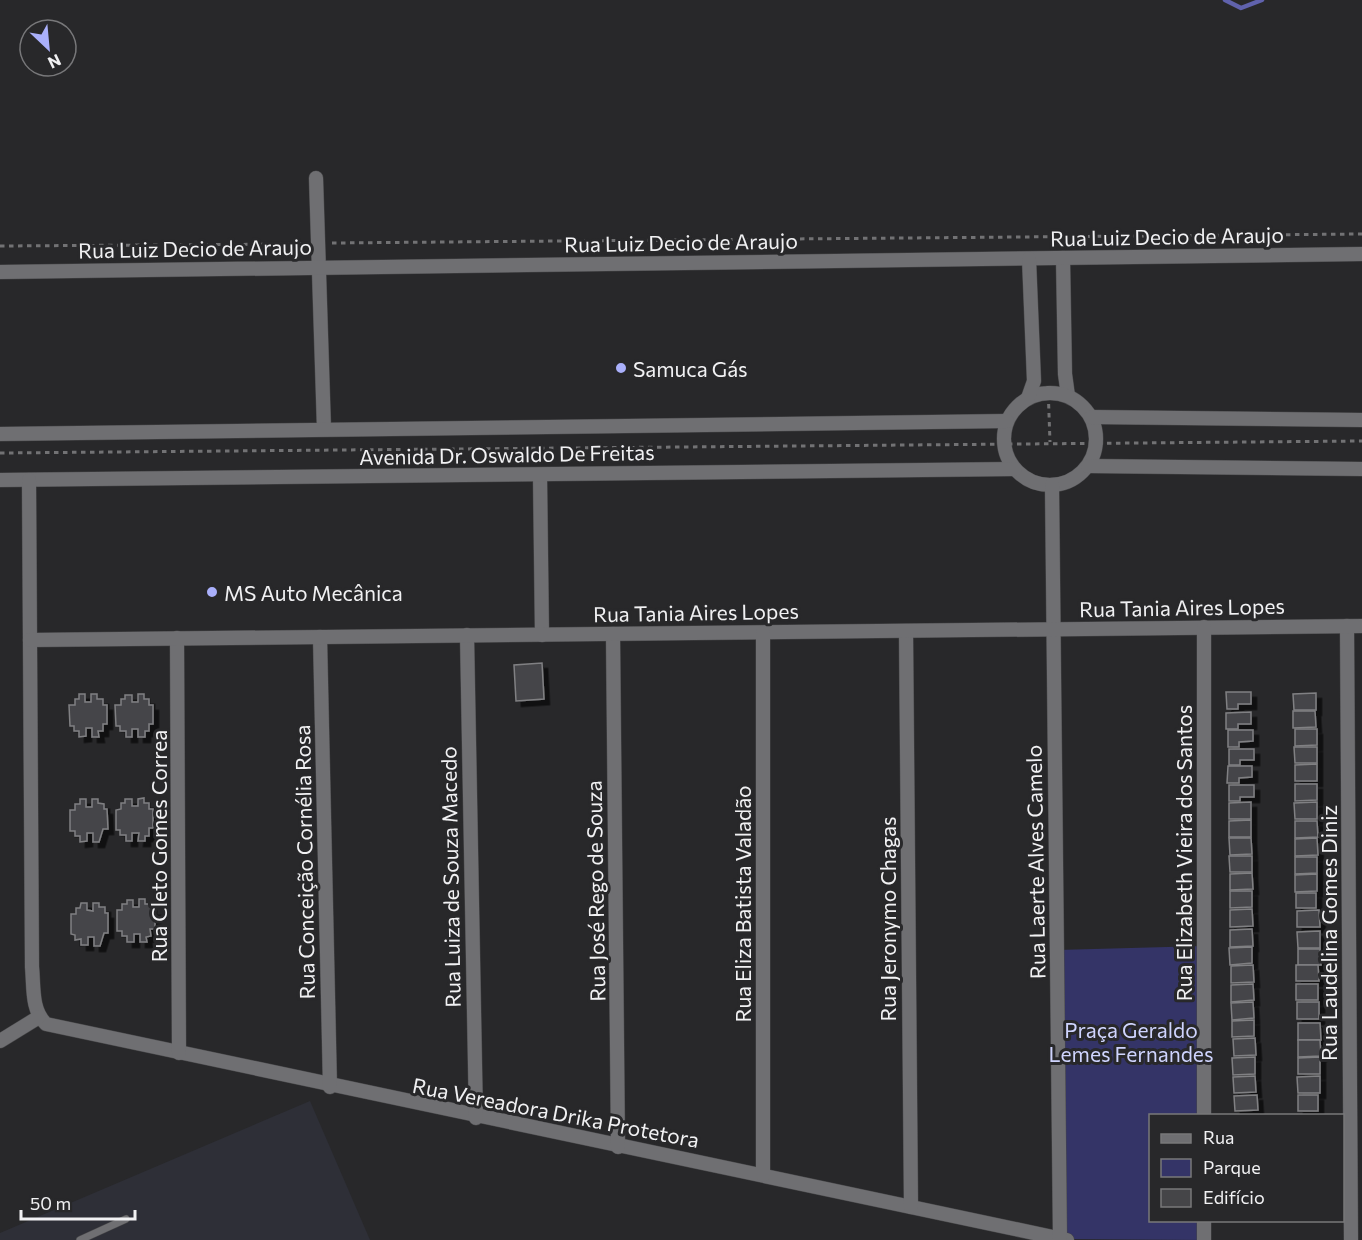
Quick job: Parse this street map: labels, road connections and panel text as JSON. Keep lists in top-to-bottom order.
{
  "streets": {
    "street": [
      "Rua Luiz Decio de Araujo",
      "Avenida Dr. Oswaldo De Freitas",
      "Rua Tania Aires Lopes",
      "Rua Cleto Gomes Correa",
      "Rua Elizabeth Vieira dos Santos",
      "Rua Conceição Cornélia Rosa",
      "Rua Laerte Alves Camelo",
      "Rua Luiza de Souza Macedo",
      "Rua José Rego de Souza",
      "Rua Eliza Batista Valadão",
      "Rua Jeronymo Chagas",
      "Rua Laudelina Gomes Diniz",
      "Rua Vereadora Drika Protetora"
    ]
  },
  "crossings": [
    ["Rua Tania Aires Lopes", "Rua Cleto Gomes Correa"],
    ["Rua Tania Aires Lopes", "Rua Elizabeth Vieira dos Santos"],
    ["Rua Tania Aires Lopes", "Rua Conceição Cornélia Rosa"],
    ["Rua Tania Aires Lopes", "Rua Laerte Alves Camelo"],
    ["Rua Tania Aires Lopes", "Rua Luiza de Souza Macedo"],
    ["Rua Tania Aires Lopes", "Rua José Rego de Souza"],
    ["Rua Tania Aires Lopes", "Rua Eliza Batista Valadão"],
    ["Rua Tania Aires Lopes", "Rua Jeronymo Chagas"],
    ["Rua Tania Aires Lopes", "Rua Laudelina Gomes Diniz"],
    ["Rua Cleto Gomes Correa", "Rua Vereadora Drika Protetora"],
    ["Rua Conceição Cornélia Rosa", "Rua Vereadora Drika Protetora"],
    ["Rua Laerte Alves Camelo", "Rua Vereadora Drika Protetora"],
    ["Rua Luiza de Souza Macedo", "Rua Vereadora Drika Protetora"],
    ["Rua José Rego de Souza", "Rua Vereadora Drika Protetora"],
    ["Rua Eliza Batista Valadão", "Rua Vereadora Drika Protetora"],
    ["Rua Jeronymo Chagas", "Rua Vereadora Drika Protetora"]
  ],
  "parks": ["Praça Geraldo Lemes Fernandes"],
  "places": ["Samuca Gás", "MS Auto Mecânica"],
  "legend": ["Rua", "Parque", "Edifício"],
  "scale_bar": "50 m",
  "north": "bottom right"
}
